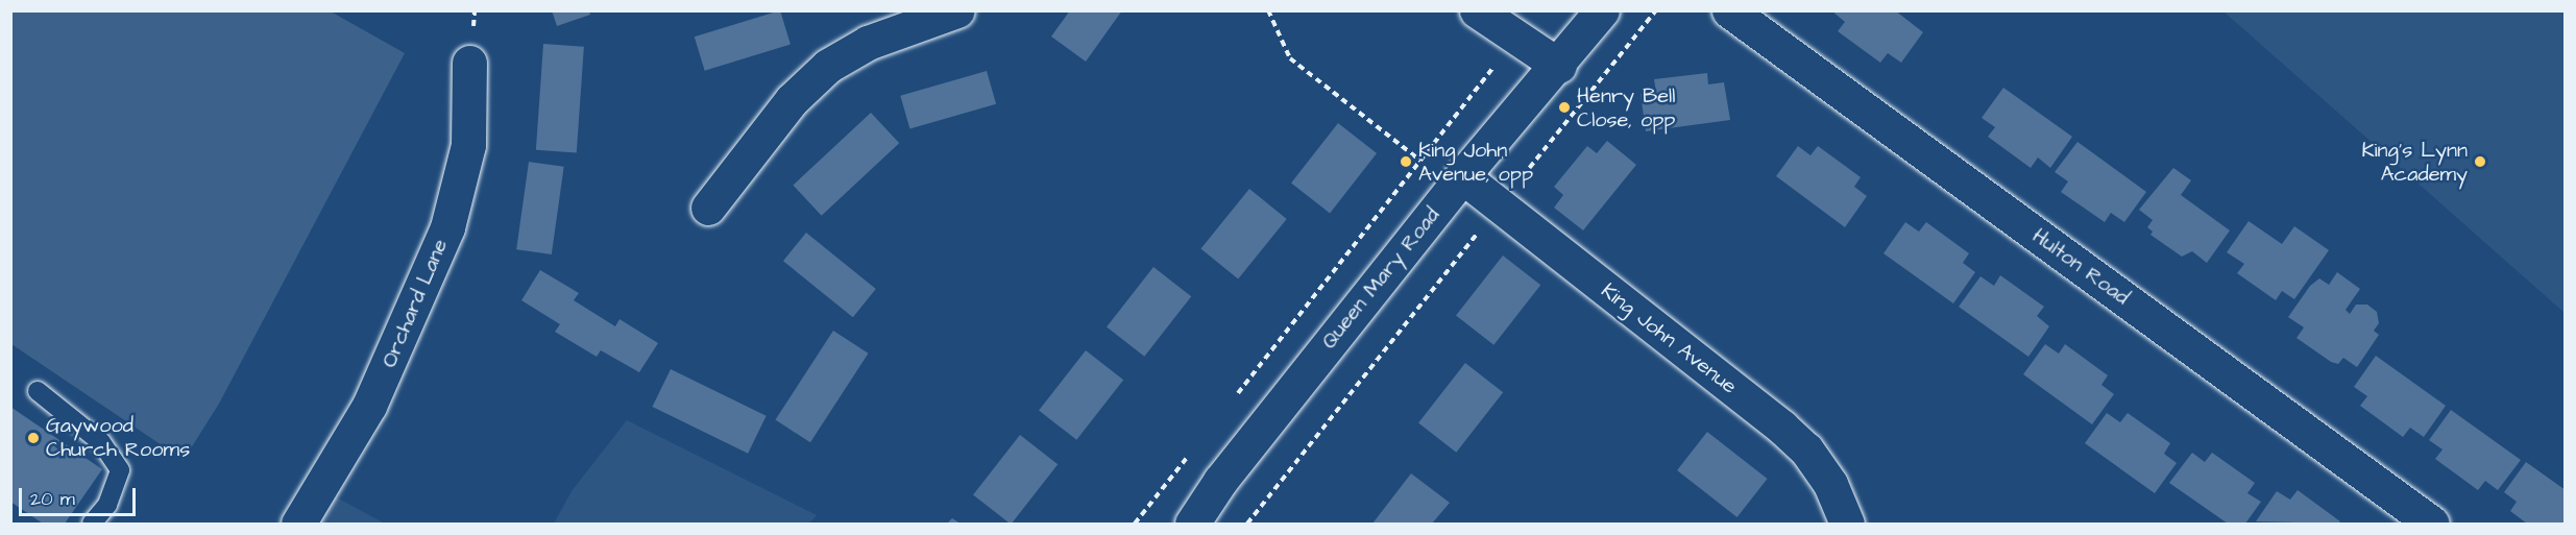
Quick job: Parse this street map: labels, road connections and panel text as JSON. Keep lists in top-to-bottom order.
{
  "streets": {
    "street": [
      "Hulton Road",
      "Queen Mary Road",
      "Orchard Lane",
      "King John Avenue"
    ]
  },
  "crossings": [
    ["Queen Mary Road", "King John Avenue"]
  ],
  "places": [
    "Henry Bell Close, opp",
    "King John Avenue, opp",
    "King's Lynn Academy",
    "Gaywood Church Rooms"
  ],
  "scale_bar": "20 m"
}
